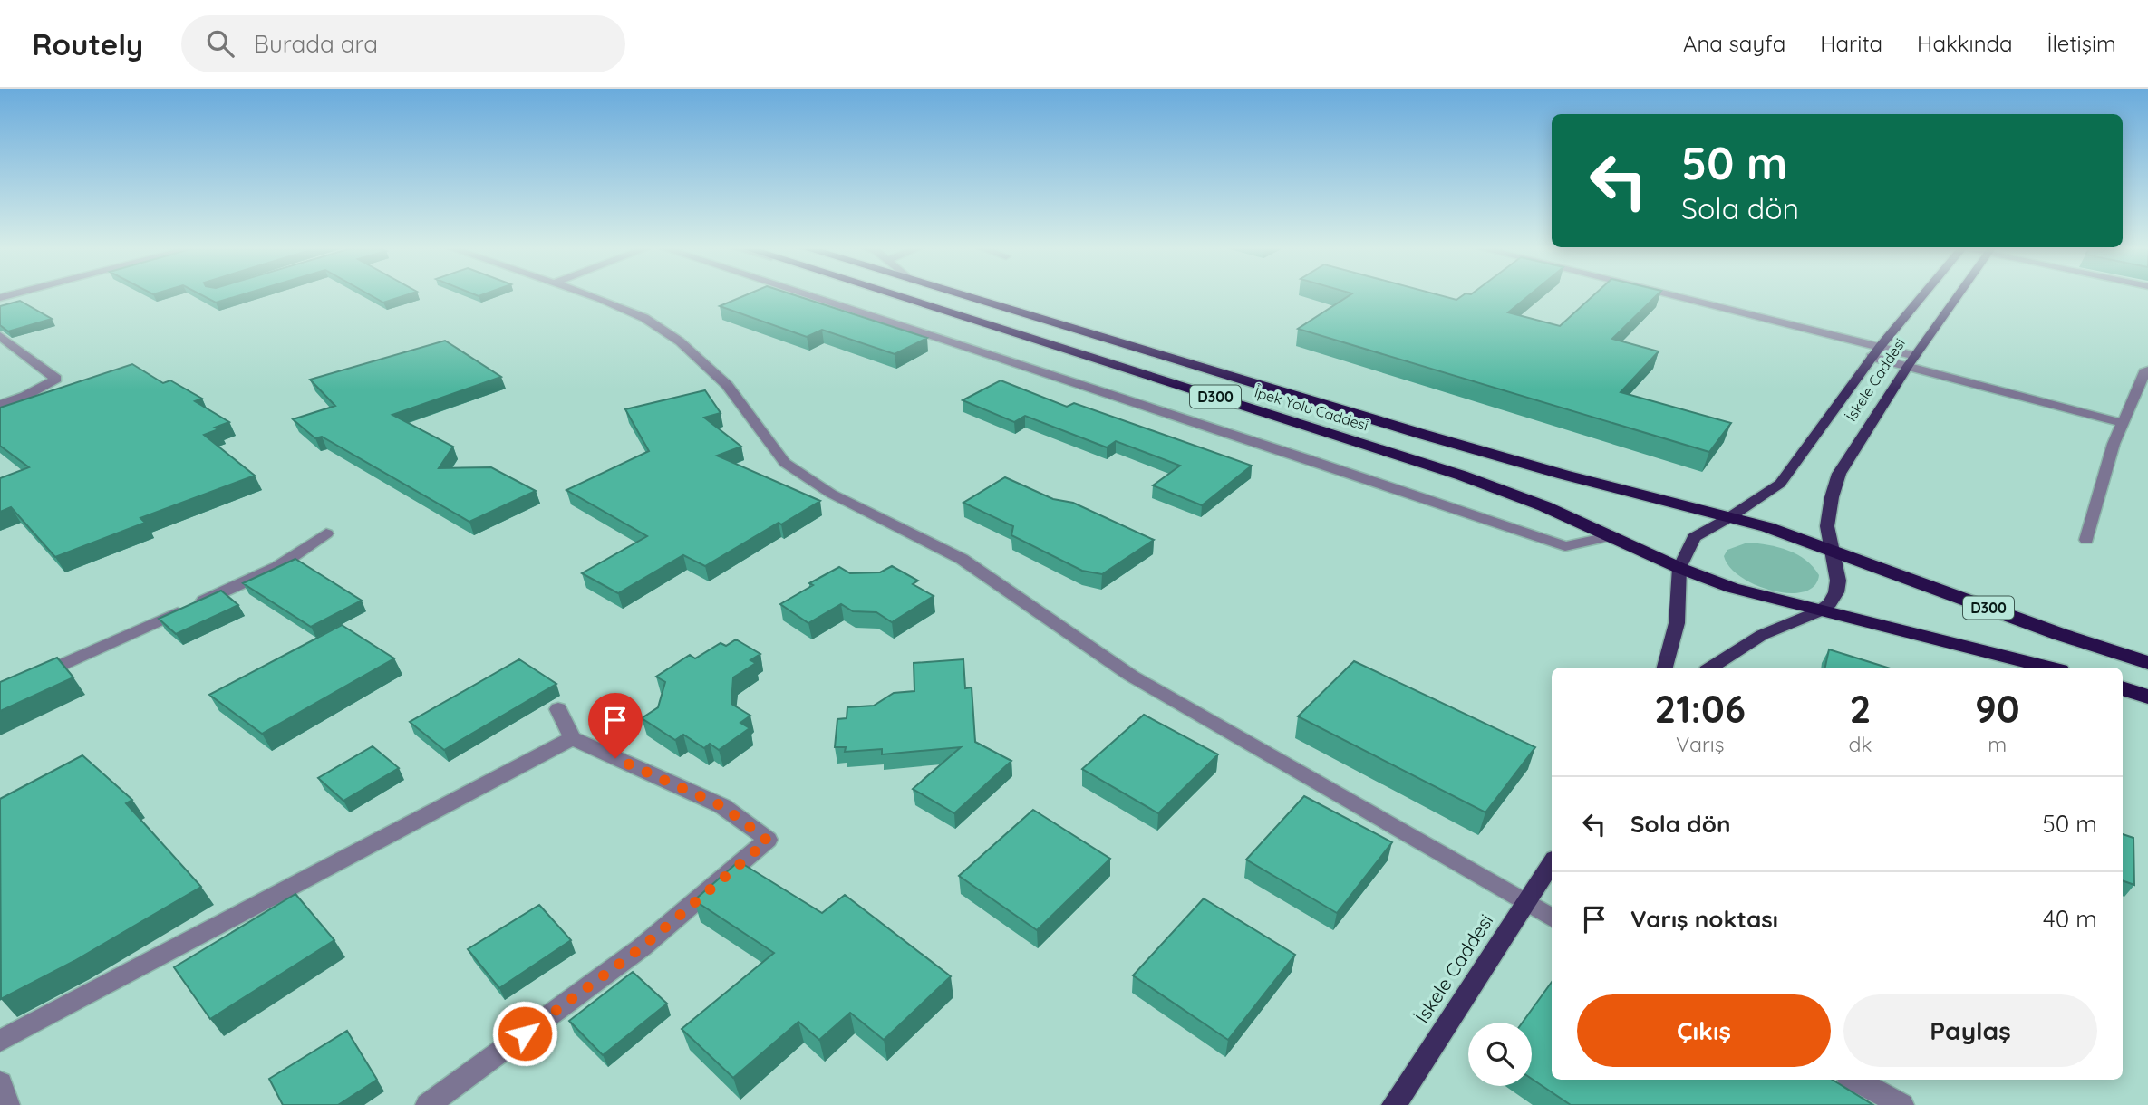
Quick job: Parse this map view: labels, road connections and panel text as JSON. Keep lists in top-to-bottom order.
{
  "streets": {
    "highway": ["D300", "İpek Yolu Caddesi"],
    "main road": ["İskele Caddesi"]
  },
  "crossings": [
    ["İskele Caddesi", "D300"],
    ["İskele Caddesi", "İpek Yolu Caddesi"],
    ["D300", "İpek Yolu Caddesi"]
  ],
  "page": {
    "header": "Routely",
    "search": "Burada ara",
    "nav": [
      "Ana sayfa",
      "Harita",
      "Hakkında",
      "İletişim"
    ],
    "turn": ["50 m", "Sola dön"],
    "eta": [
      "21:06",
      "Varış",
      "2",
      "dk",
      "90",
      "m"
    ],
    "list": [
      {
        "name": "Sola dön",
        "value": "50 m"
      },
      {
        "name": "Varış noktası",
        "value": "40 m"
      }
    ],
    "buttons": ["Çıkış", "Paylaş"]
  }
}
